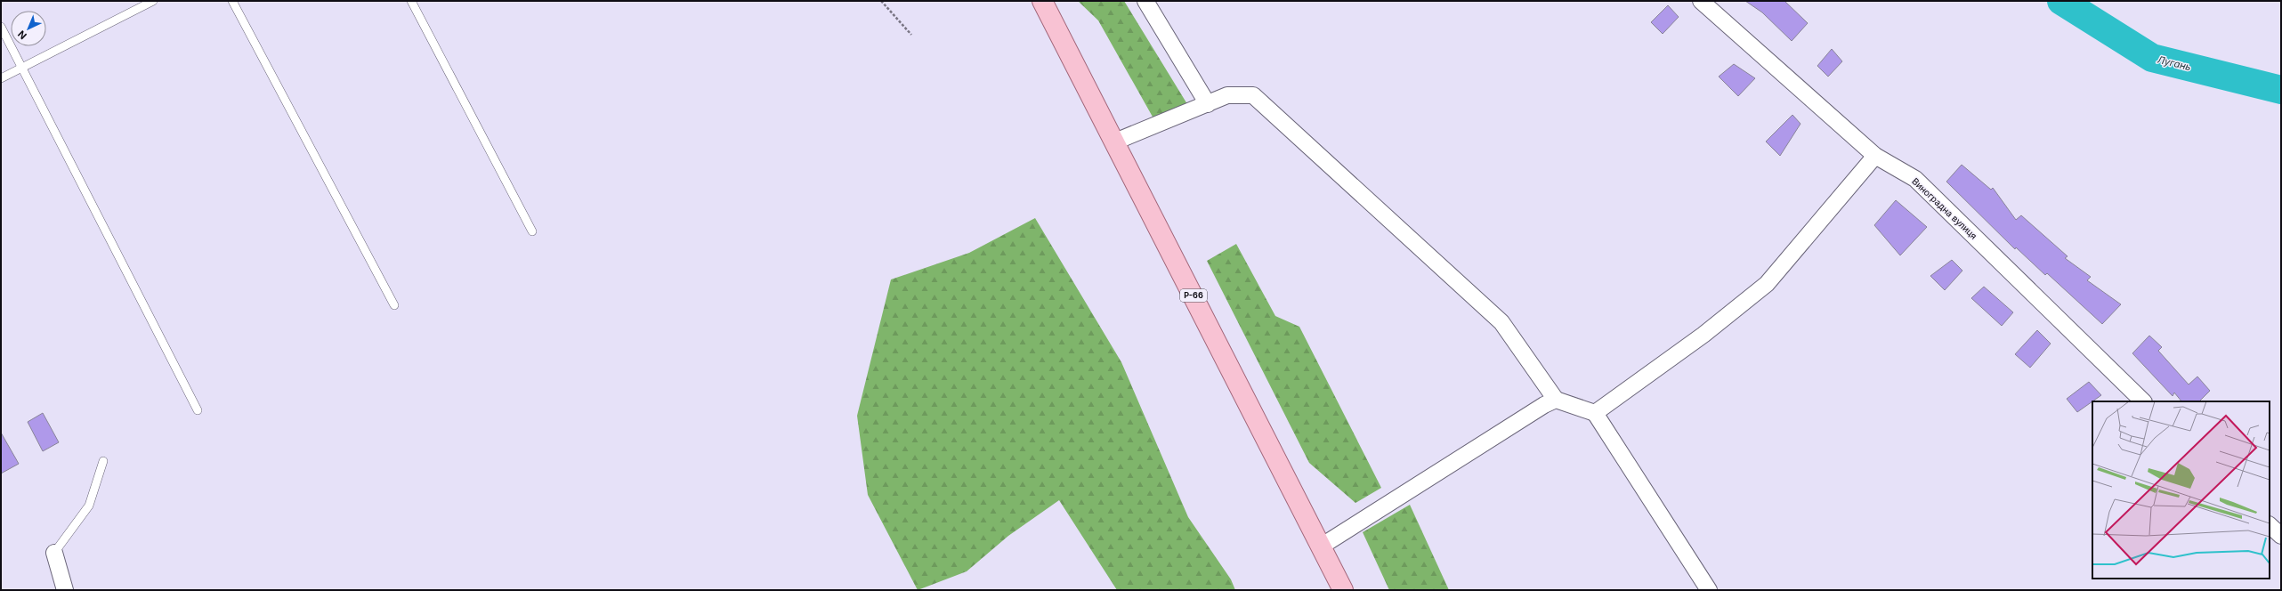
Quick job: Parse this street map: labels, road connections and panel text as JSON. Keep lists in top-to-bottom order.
{
  "streets": {
    "main road": ["Р-66"],
    "street": ["Виноградна вулиця"]
  },
  "water": ["Лугань"],
  "north": "bottom left"
}
